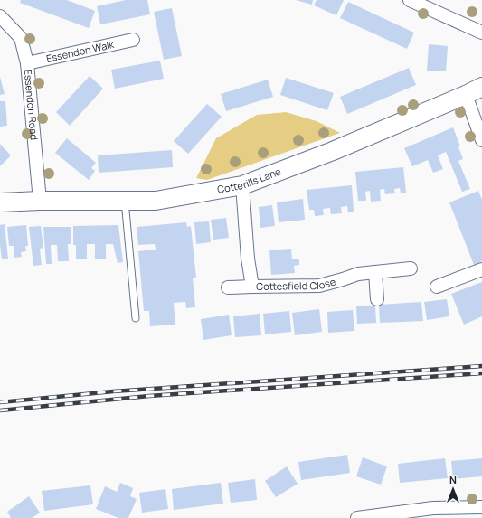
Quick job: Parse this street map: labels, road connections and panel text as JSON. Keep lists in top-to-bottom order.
{
  "streets": {
    "street": [
      "Essendon Walk",
      "Essendon Road",
      "Cotterills Lane",
      "Cottesfield Close"
    ]
  },
  "crossings": [
    ["Essendon Walk", "Essendon Road"],
    ["Essendon Road", "Cotterills Lane"],
    ["Cotterills Lane", "Cottesfield Close"]
  ],
  "north": "top"
}
